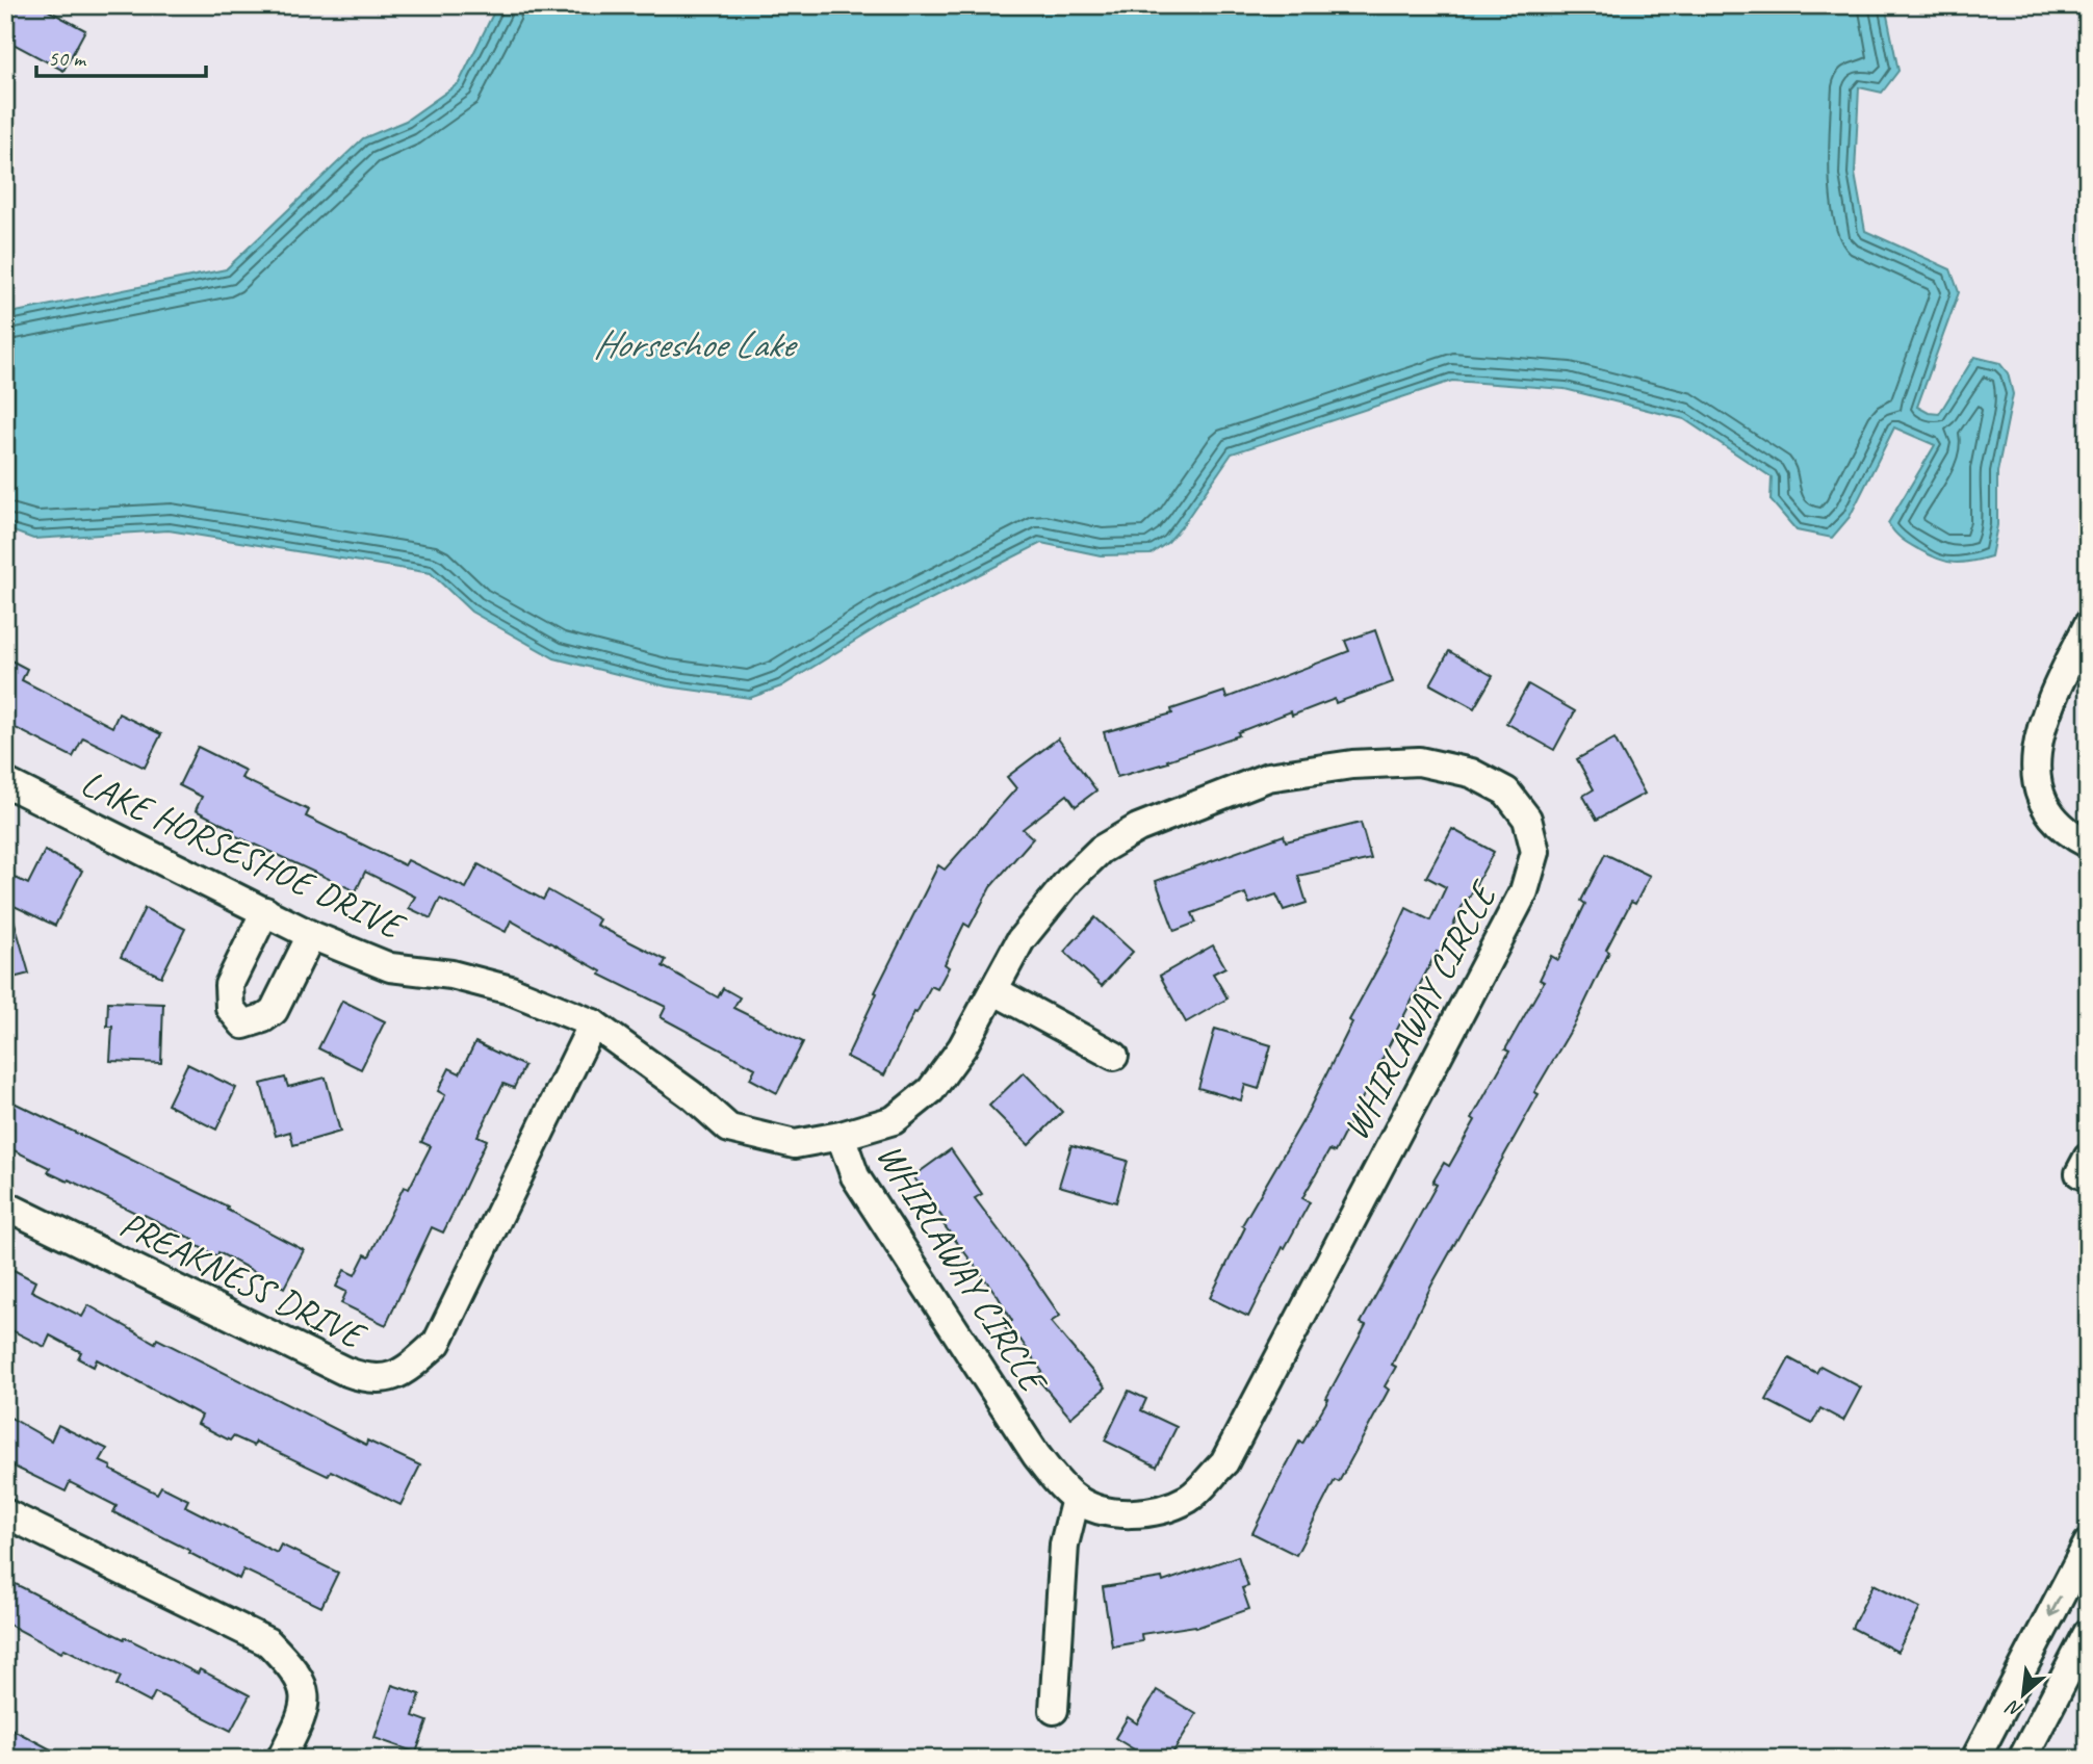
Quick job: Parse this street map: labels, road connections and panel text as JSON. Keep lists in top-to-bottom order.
{
  "streets": {
    "street": ["LAKE HORSESHOE DRIVE", "WHIRLAWAY CIRCLE", "PREAKNESS DRIVE"]
  },
  "crossings": [
    ["LAKE HORSESHOE DRIVE", "WHIRLAWAY CIRCLE"],
    ["LAKE HORSESHOE DRIVE", "PREAKNESS DRIVE"]
  ],
  "water": ["Horseshoe Lake"],
  "scale_bar": "50 m",
  "north": "bottom left"
}
